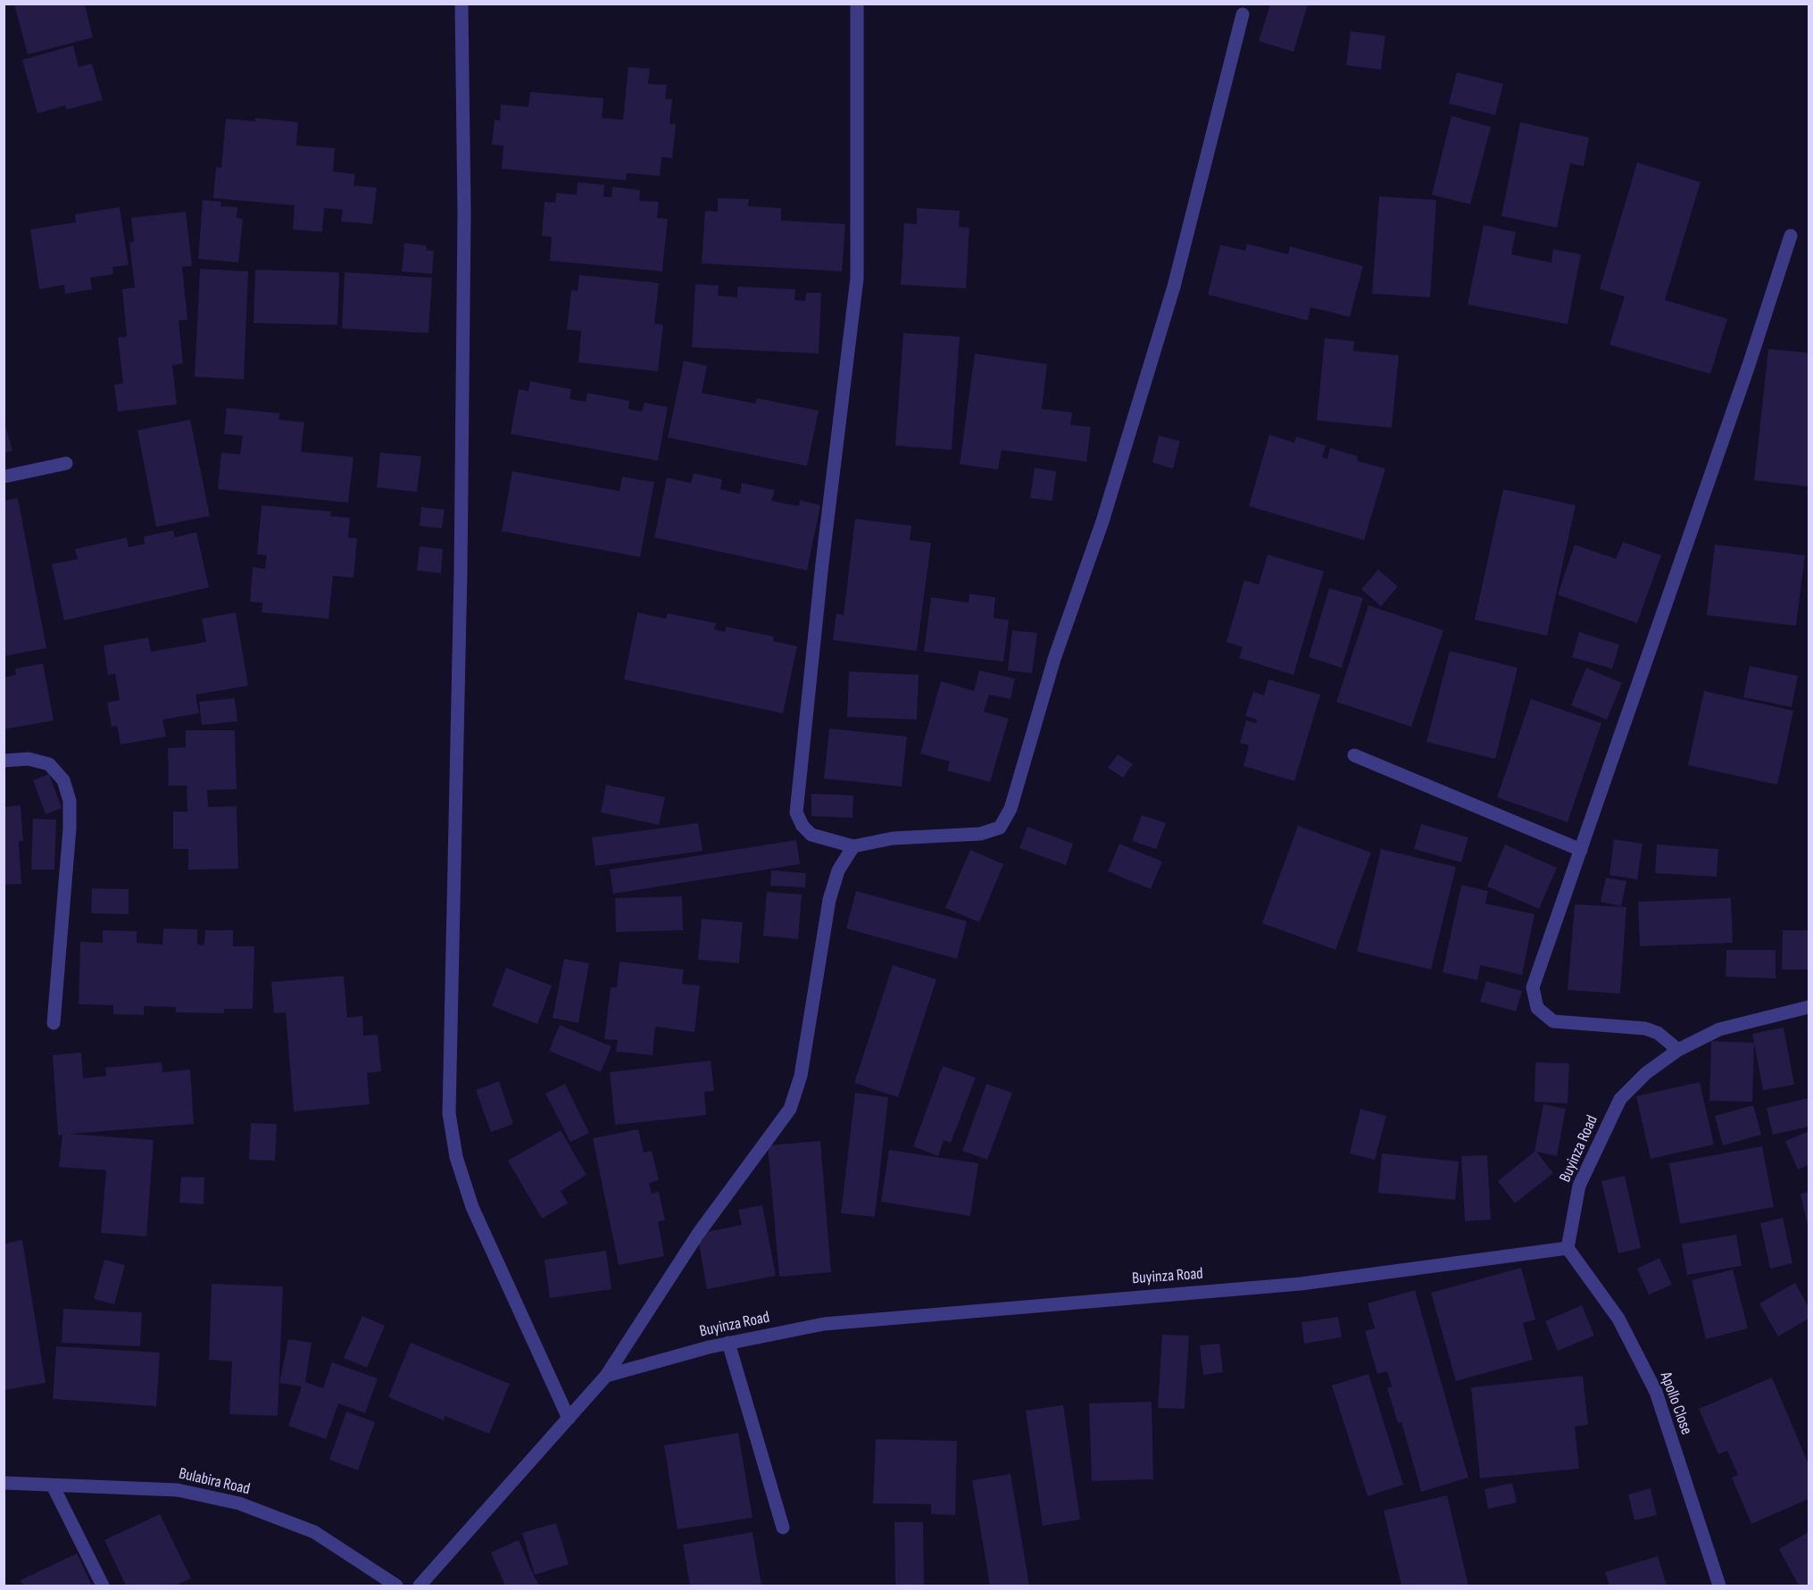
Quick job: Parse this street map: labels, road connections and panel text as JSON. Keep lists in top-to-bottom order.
{
  "streets": {
    "street": ["Buyinza Road", "Apollo Close", "Bulabira Road"]
  },
  "crossings": [
    ["Buyinza Road", "Apollo Close"]
  ]
}
